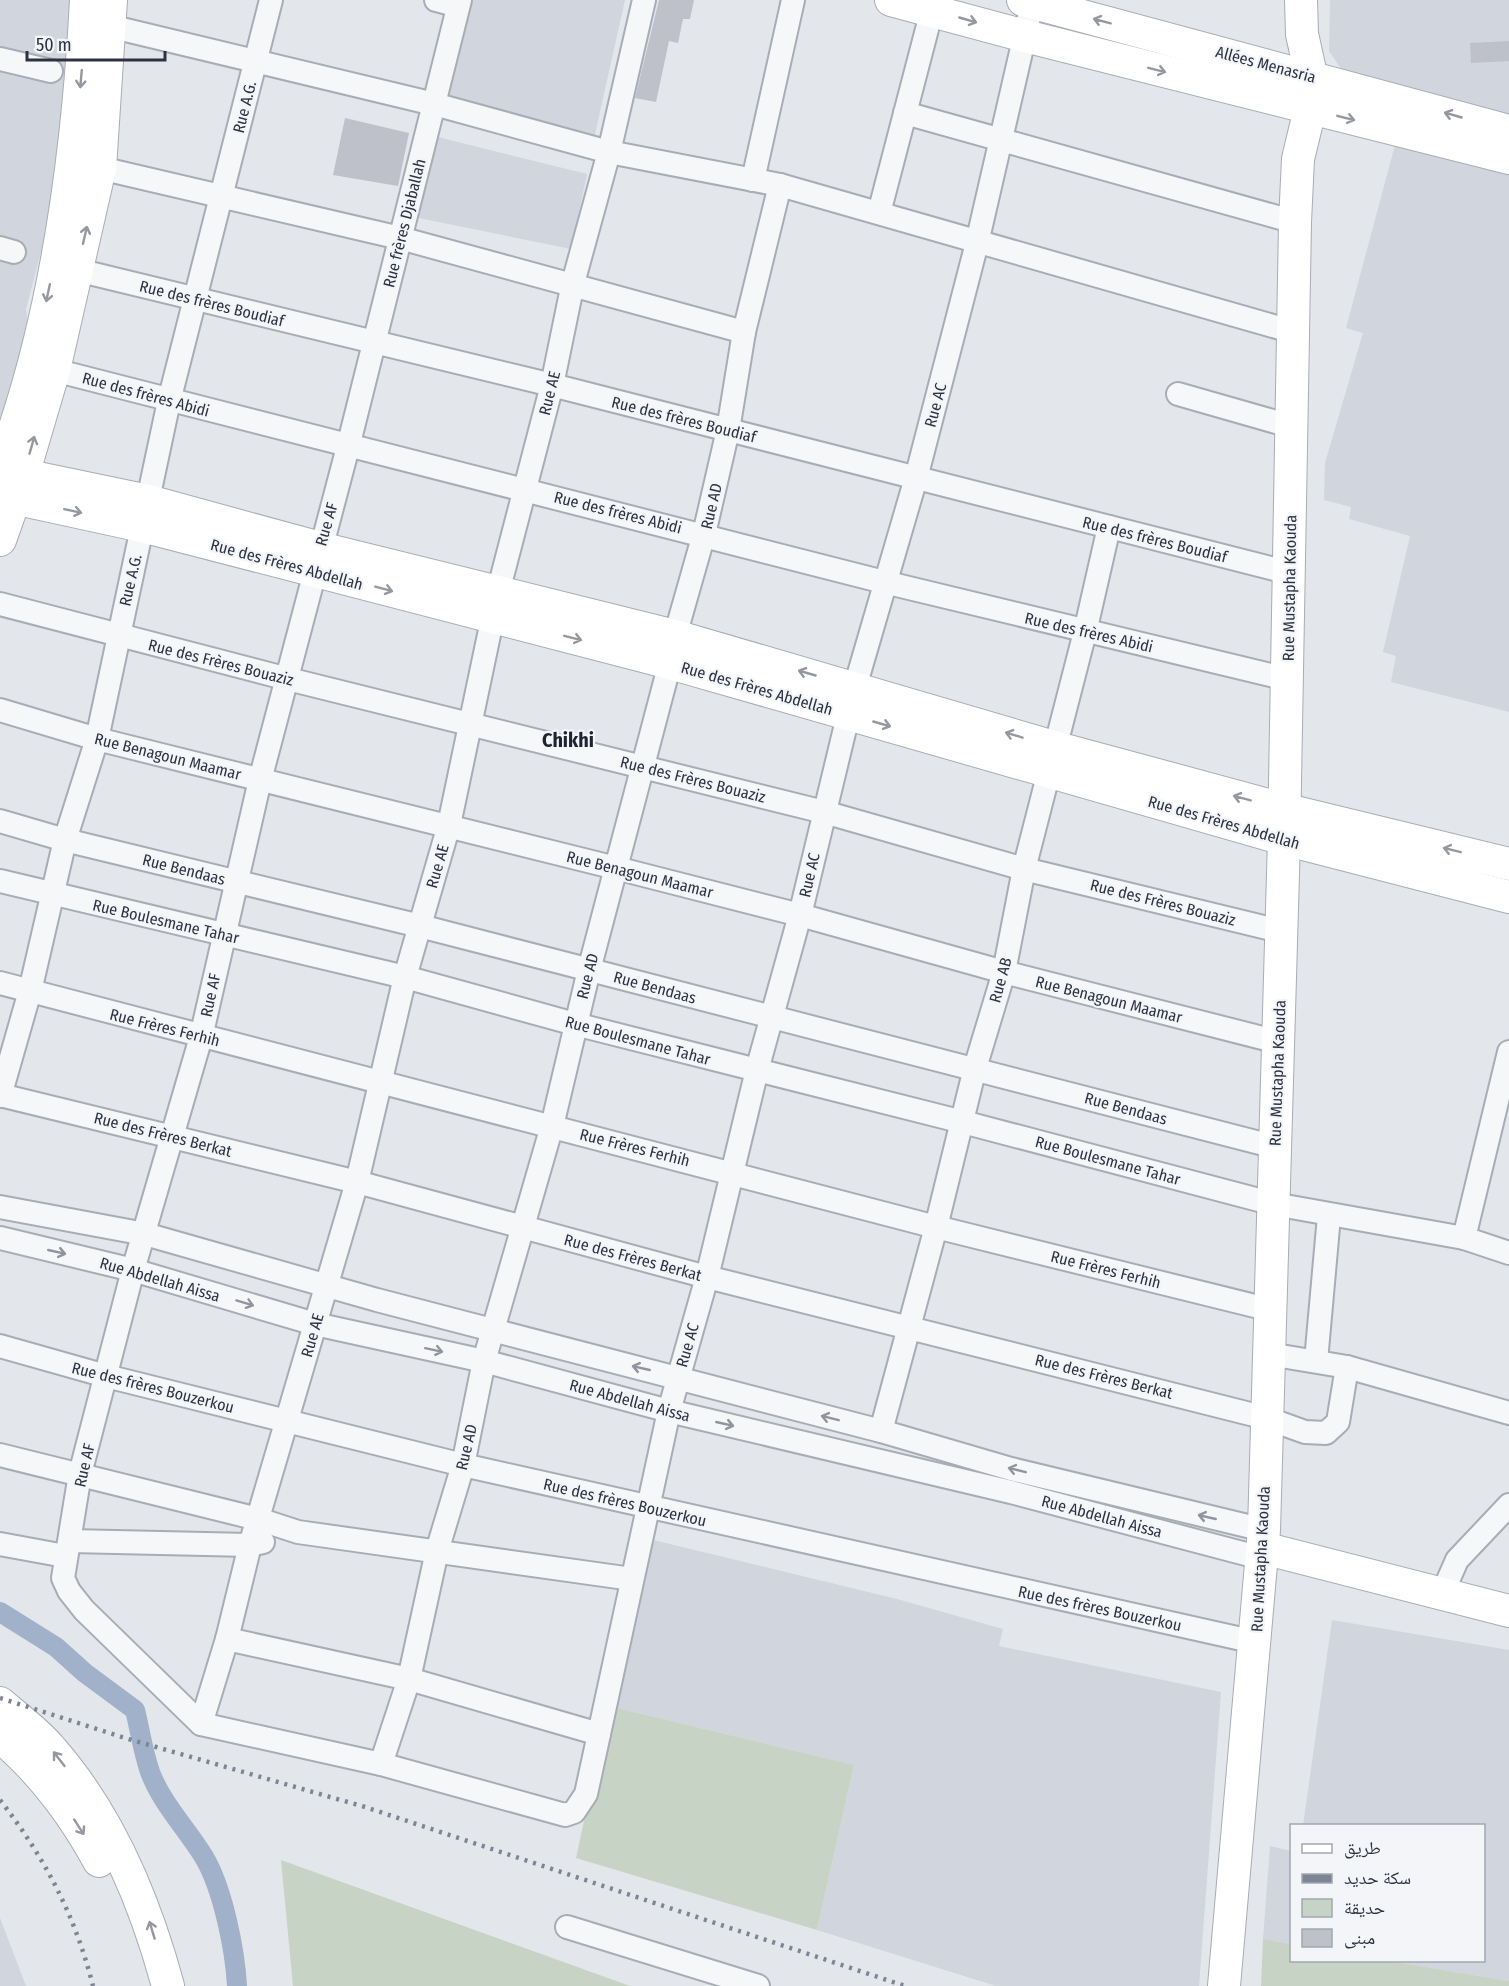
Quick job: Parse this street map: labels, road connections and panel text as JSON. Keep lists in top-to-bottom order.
{
  "streets": {
    "main road": ["Allées Menasria", "Rue des Frères Abdellah", "Rue Mustapha Kaouda"],
    "street": [
      "Rue A.G.",
      "Rue frères Djaballah",
      "Rue des frères Boudiaf",
      "Rue AE",
      "Rue des frères Abidi",
      "Rue AC",
      "Rue AD",
      "Rue AF",
      "Rue des Frères Bouaziz",
      "Rue Benagoun Maamar",
      "Rue Bendaas",
      "Rue Boulesmane Tahar",
      "Rue AB",
      "Rue Frères Ferhih",
      "Rue des Frères Berkat",
      "Rue Abdellah Aissa",
      "Rue des frères Bouzerkou"
    ]
  },
  "crossings": [
    ["Allées Menasria", "Rue AC"],
    ["Allées Menasria", "Rue Mustapha Kaouda"],
    ["Rue A.G.", "Rue des frères Boudiaf"],
    ["Rue A.G.", "Rue des frères Abidi"],
    ["Rue A.G.", "Rue des Frères Abdellah"],
    ["Rue A.G.", "Rue des Frères Bouaziz"],
    ["Rue A.G.", "Rue Benagoun Maamar"],
    ["Rue A.G.", "Rue Bendaas"],
    ["Rue A.G.", "Rue Boulesmane Tahar"],
    ["Rue A.G.", "Rue Frères Ferhih"],
    ["Rue A.G.", "Rue des Frères Berkat"],
    ["Rue frères Djaballah", "Rue des frères Boudiaf"],
    ["Rue frères Djaballah", "Rue des frères Abidi"],
    ["Rue frères Djaballah", "Rue AF"],
    ["Rue des frères Boudiaf", "Rue AE"],
    ["Rue des frères Boudiaf", "Rue AC"],
    ["Rue des frères Boudiaf", "Rue AD"],
    ["Rue des frères Boudiaf", "Rue Mustapha Kaouda"],
    ["Rue des frères Boudiaf", "Rue AB"],
    ["Rue AE", "Rue des frères Abidi"],
    ["Rue AE", "Rue des Frères Abdellah"],
    ["Rue AE", "Rue des Frères Bouaziz"],
    ["Rue AE", "Rue Benagoun Maamar"],
    ["Rue AE", "Rue Bendaas"],
    ["Rue AE", "Rue Boulesmane Tahar"],
    ["Rue AE", "Rue Frères Ferhih"],
    ["Rue AE", "Rue des Frères Berkat"],
    ["Rue AE", "Rue Abdellah Aissa"],
    ["Rue AE", "Rue des frères Bouzerkou"],
    ["Rue des frères Abidi", "Rue AC"],
    ["Rue des frères Abidi", "Rue AD"],
    ["Rue des frères Abidi", "Rue AF"],
    ["Rue des frères Abidi", "Rue Mustapha Kaouda"],
    ["Rue des frères Abidi", "Rue AB"],
    ["Rue AC", "Rue AD"],
    ["Rue AC", "Rue des Frères Abdellah"],
    ["Rue AC", "Rue des Frères Bouaziz"],
    ["Rue AC", "Rue Benagoun Maamar"],
    ["Rue AC", "Rue Bendaas"],
    ["Rue AC", "Rue Boulesmane Tahar"],
    ["Rue AC", "Rue Frères Ferhih"],
    ["Rue AC", "Rue des Frères Berkat"],
    ["Rue AC", "Rue Abdellah Aissa"],
    ["Rue AC", "Rue des frères Bouzerkou"],
    ["Rue AD", "Rue des Frères Abdellah"],
    ["Rue AD", "Rue des Frères Bouaziz"],
    ["Rue AD", "Rue Benagoun Maamar"],
    ["Rue AD", "Rue Bendaas"],
    ["Rue AD", "Rue Boulesmane Tahar"],
    ["Rue AD", "Rue Frères Ferhih"],
    ["Rue AD", "Rue des Frères Berkat"],
    ["Rue AD", "Rue Abdellah Aissa"],
    ["Rue AD", "Rue des frères Bouzerkou"],
    ["Rue AF", "Rue des Frères Abdellah"],
    ["Rue AF", "Rue des Frères Bouaziz"],
    ["Rue AF", "Rue Benagoun Maamar"],
    ["Rue AF", "Rue Bendaas"],
    ["Rue AF", "Rue Boulesmane Tahar"],
    ["Rue AF", "Rue Frères Ferhih"],
    ["Rue AF", "Rue des Frères Berkat"],
    ["Rue AF", "Rue Abdellah Aissa"],
    ["Rue AF", "Rue des frères Bouzerkou"],
    ["Rue des Frères Abdellah", "Rue Mustapha Kaouda"],
    ["Rue des Frères Abdellah", "Rue AB"],
    ["Rue Mustapha Kaouda", "Rue des Frères Bouaziz"],
    ["Rue Mustapha Kaouda", "Rue Benagoun Maamar"],
    ["Rue Mustapha Kaouda", "Rue Bendaas"],
    ["Rue Mustapha Kaouda", "Rue Boulesmane Tahar"],
    ["Rue Mustapha Kaouda", "Rue Frères Ferhih"],
    ["Rue Mustapha Kaouda", "Rue des Frères Berkat"],
    ["Rue Mustapha Kaouda", "Rue Abdellah Aissa"],
    ["Rue Mustapha Kaouda", "Rue des frères Bouzerkou"],
    ["Rue des Frères Bouaziz", "Rue AB"],
    ["Rue Benagoun Maamar", "Rue AB"],
    ["Rue Bendaas", "Rue AB"],
    ["Rue Boulesmane Tahar", "Rue AB"],
    ["Rue AB", "Rue Frères Ferhih"],
    ["Rue AB", "Rue des Frères Berkat"]
  ],
  "districts": ["Chikhi"],
  "legend": [
    "طريق",
    "سكة حديد",
    "حديقة",
    "مبنى"
  ],
  "scale_bar": "50 m"
}
